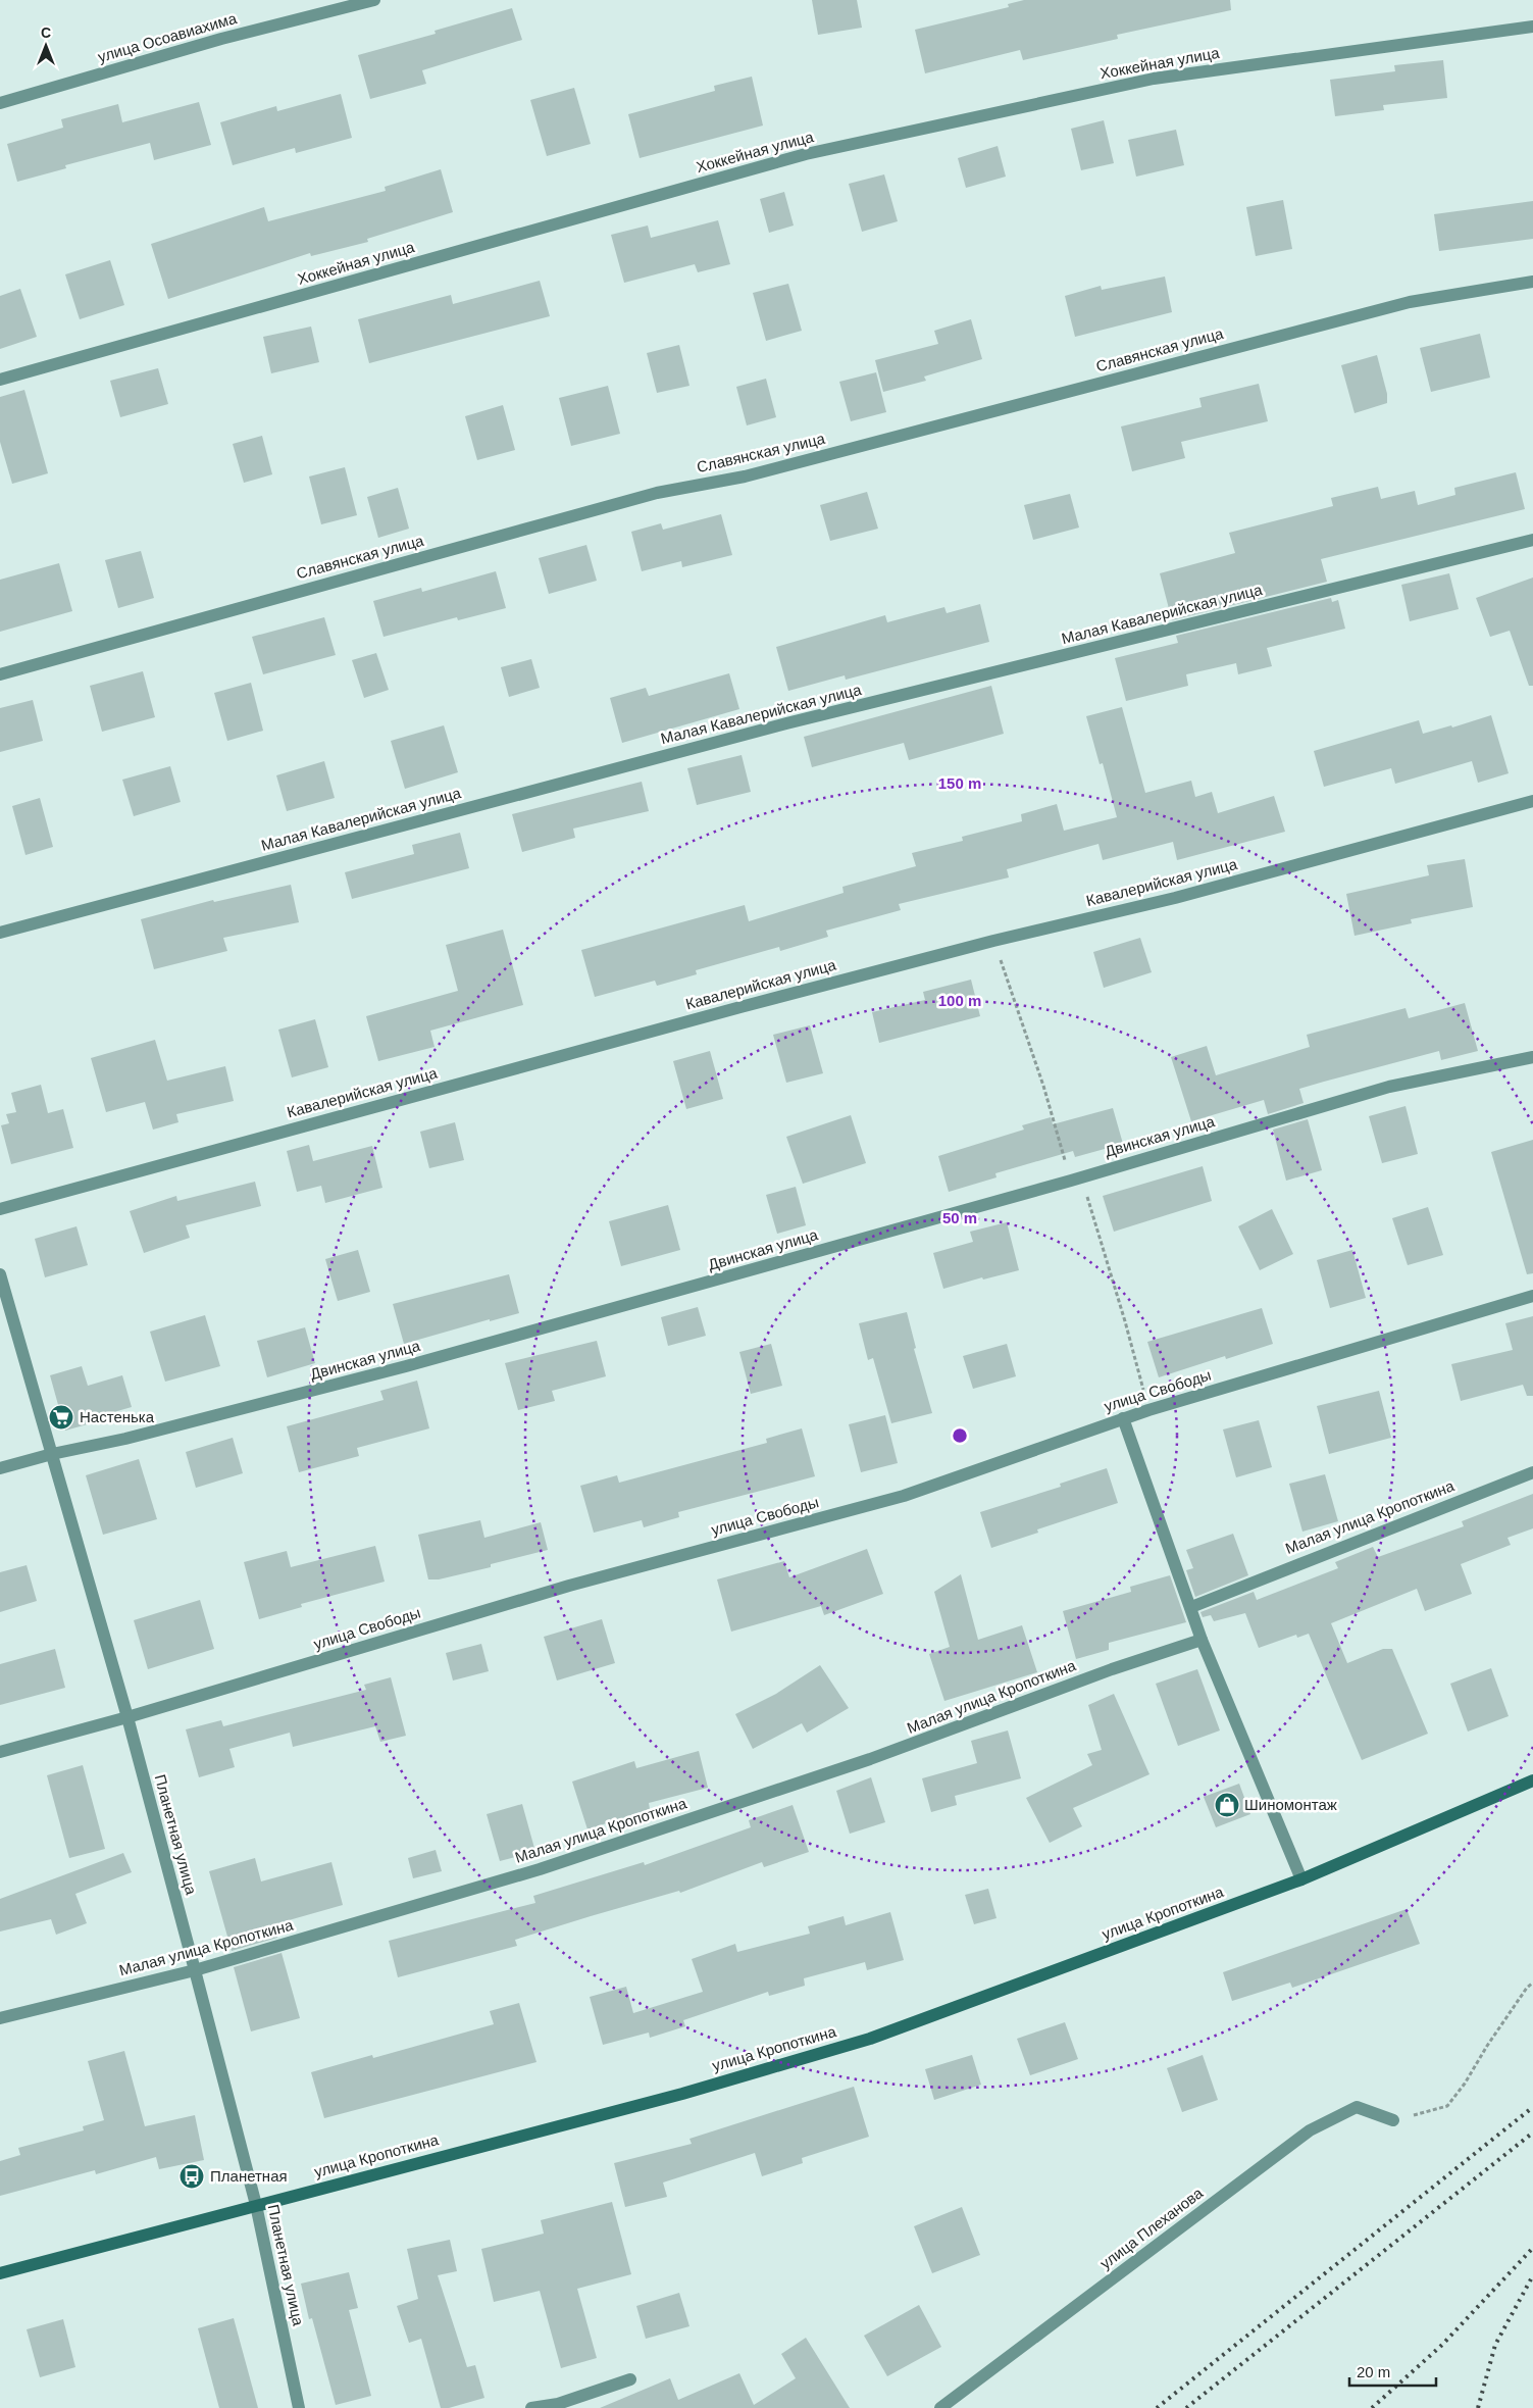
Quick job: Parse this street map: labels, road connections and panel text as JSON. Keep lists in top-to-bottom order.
{
  "streets": {
    "main road": ["улица Кропоткина"],
    "street": [
      "улица Осоавиахима",
      "Хоккейная улица",
      "Славянская улица",
      "Малая Кавалерийская улица",
      "Кавалерийская улица",
      "Двинская улица",
      "улица Свободы",
      "Малая улица Кропоткина",
      "Планетная улица",
      "улица Плеханова"
    ]
  },
  "crossings": [
    ["Двинская улица", "Планетная улица"],
    ["улица Свободы", "Планетная улица"],
    ["Малая улица Кропоткина", "Планетная улица"],
    ["Планетная улица", "улица Кропоткина"]
  ],
  "places": {
    "supermarket": ["Настенька"],
    "shop": ["Шиномонтаж"],
    "bus stop": ["Планетная"]
  },
  "scale_bar": "20 m",
  "north": "top",
  "rings": ["150 m", "100 m", "50 m"]
}
